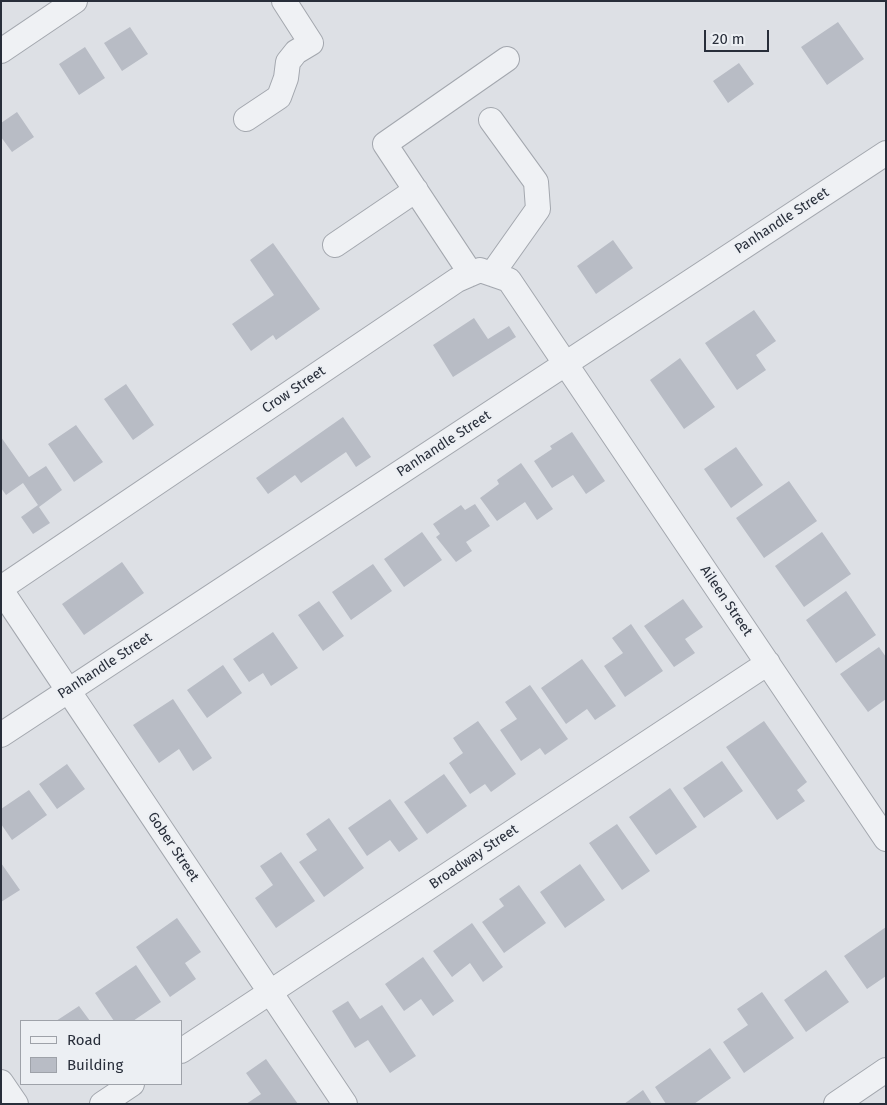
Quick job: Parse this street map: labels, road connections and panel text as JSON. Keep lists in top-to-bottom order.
{
  "streets": {
    "street": [
      "Panhandle Street",
      "Crow Street",
      "Aileen Street",
      "Gober Street",
      "Broadway Street"
    ]
  },
  "crossings": [
    ["Panhandle Street", "Aileen Street"],
    ["Panhandle Street", "Gober Street"],
    ["Crow Street", "Gober Street"],
    ["Aileen Street", "Broadway Street"],
    ["Gober Street", "Broadway Street"]
  ],
  "legend": ["Road", "Building"],
  "scale_bar": "20 m"
}
